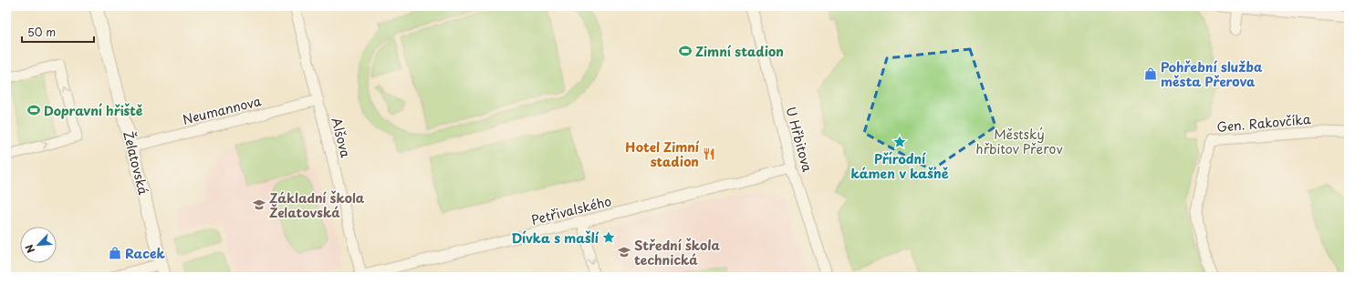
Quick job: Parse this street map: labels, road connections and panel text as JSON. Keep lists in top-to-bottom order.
{
  "streets": {
    "main road": ["Želatovská"],
    "street": [
      "Neumannova",
      "Gen. Rakovčíka",
      "Alšova",
      "U Hřbitova",
      "Petřivalského"
    ]
  },
  "crossings": [
    ["Neumannova", "Alšova"],
    ["Neumannova", "Želatovská"],
    ["Alšova", "Petřivalského"],
    ["U Hřbitova", "Petřivalského"]
  ],
  "parks": ["Městský hřbitov Přerov"],
  "places": {
    "sports": ["Zimní stadion", "Dopravní hřiště"],
    "shop": ["Pohřební služba města Přerova", "Racek"],
    "place": ["Přírodní kámen v kašně", "Dívka s mašlí"],
    "restaurant": ["Hotel Zimní stadion"],
    "school or university": ["Základní škola Želatovská", "Střední škola technická"]
  },
  "scale_bar": "50 m",
  "north": "bottom left"
}
